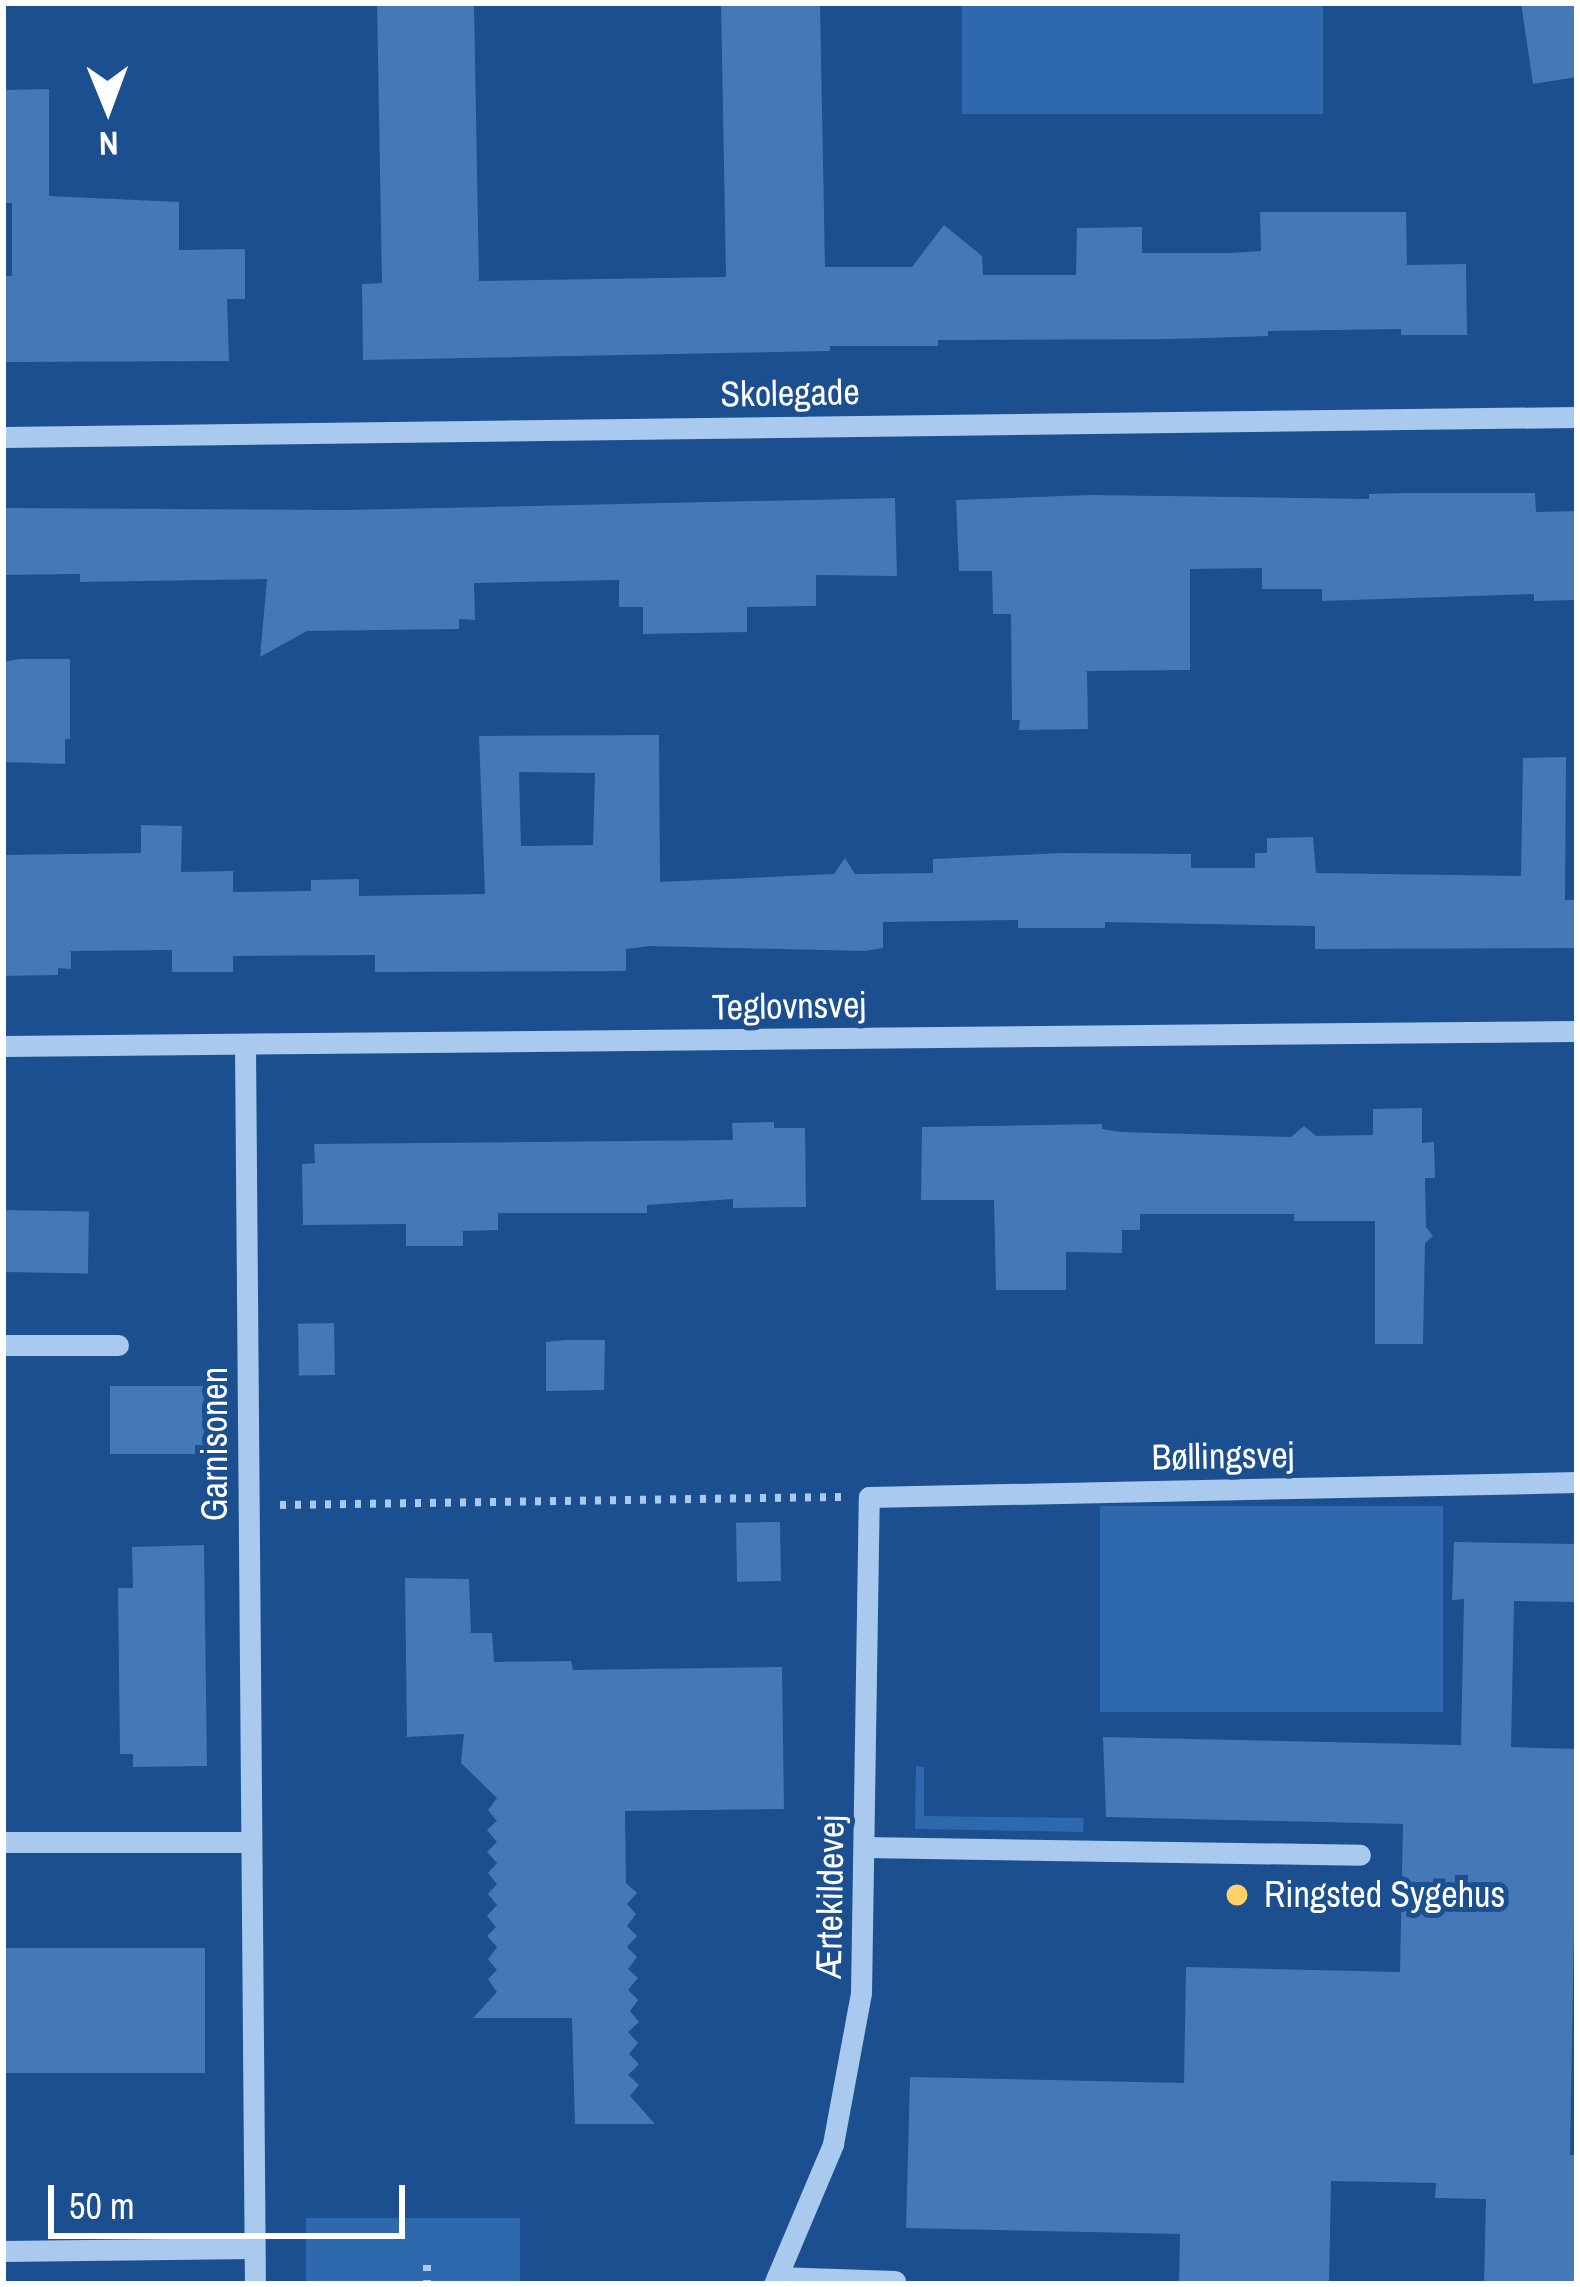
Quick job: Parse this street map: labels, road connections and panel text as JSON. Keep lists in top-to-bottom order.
{
  "streets": {
    "street": [
      "Skolegade",
      "Teglovnsvej",
      "Garnisonen",
      "Bøllingsvej",
      "Ærtekildevej"
    ]
  },
  "crossings": [
    ["Teglovnsvej", "Garnisonen"],
    ["Bøllingsvej", "Ærtekildevej"]
  ],
  "places": ["Ringsted Sygehus"],
  "scale_bar": "50 m",
  "north": "bottom"
}
